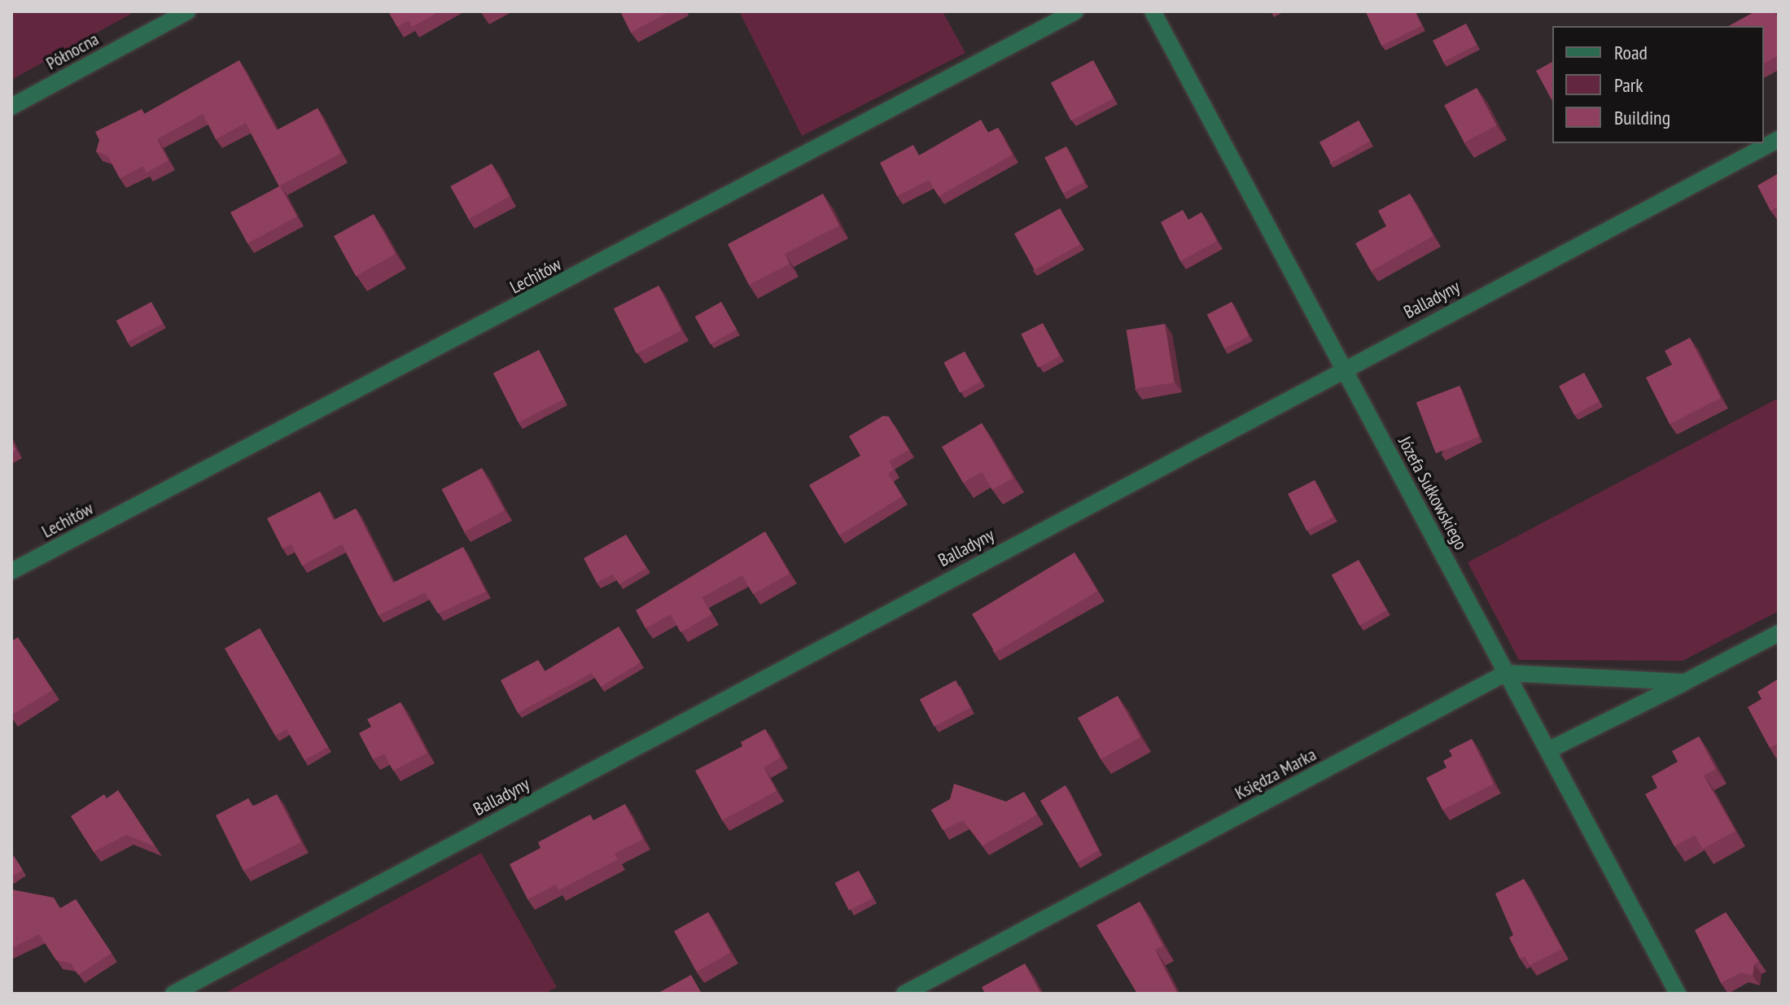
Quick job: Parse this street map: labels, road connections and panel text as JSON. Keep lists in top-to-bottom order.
{
  "streets": {
    "street": [
      "Północna",
      "Lechitów",
      "Balladyny",
      "Józefa Sułkowskiego",
      "Księdza Marka"
    ]
  },
  "crossings": [
    ["Balladyny", "Józefa Sułkowskiego"],
    ["Józefa Sułkowskiego", "Księdza Marka"]
  ],
  "legend": ["Road", "Park", "Building"]
}
